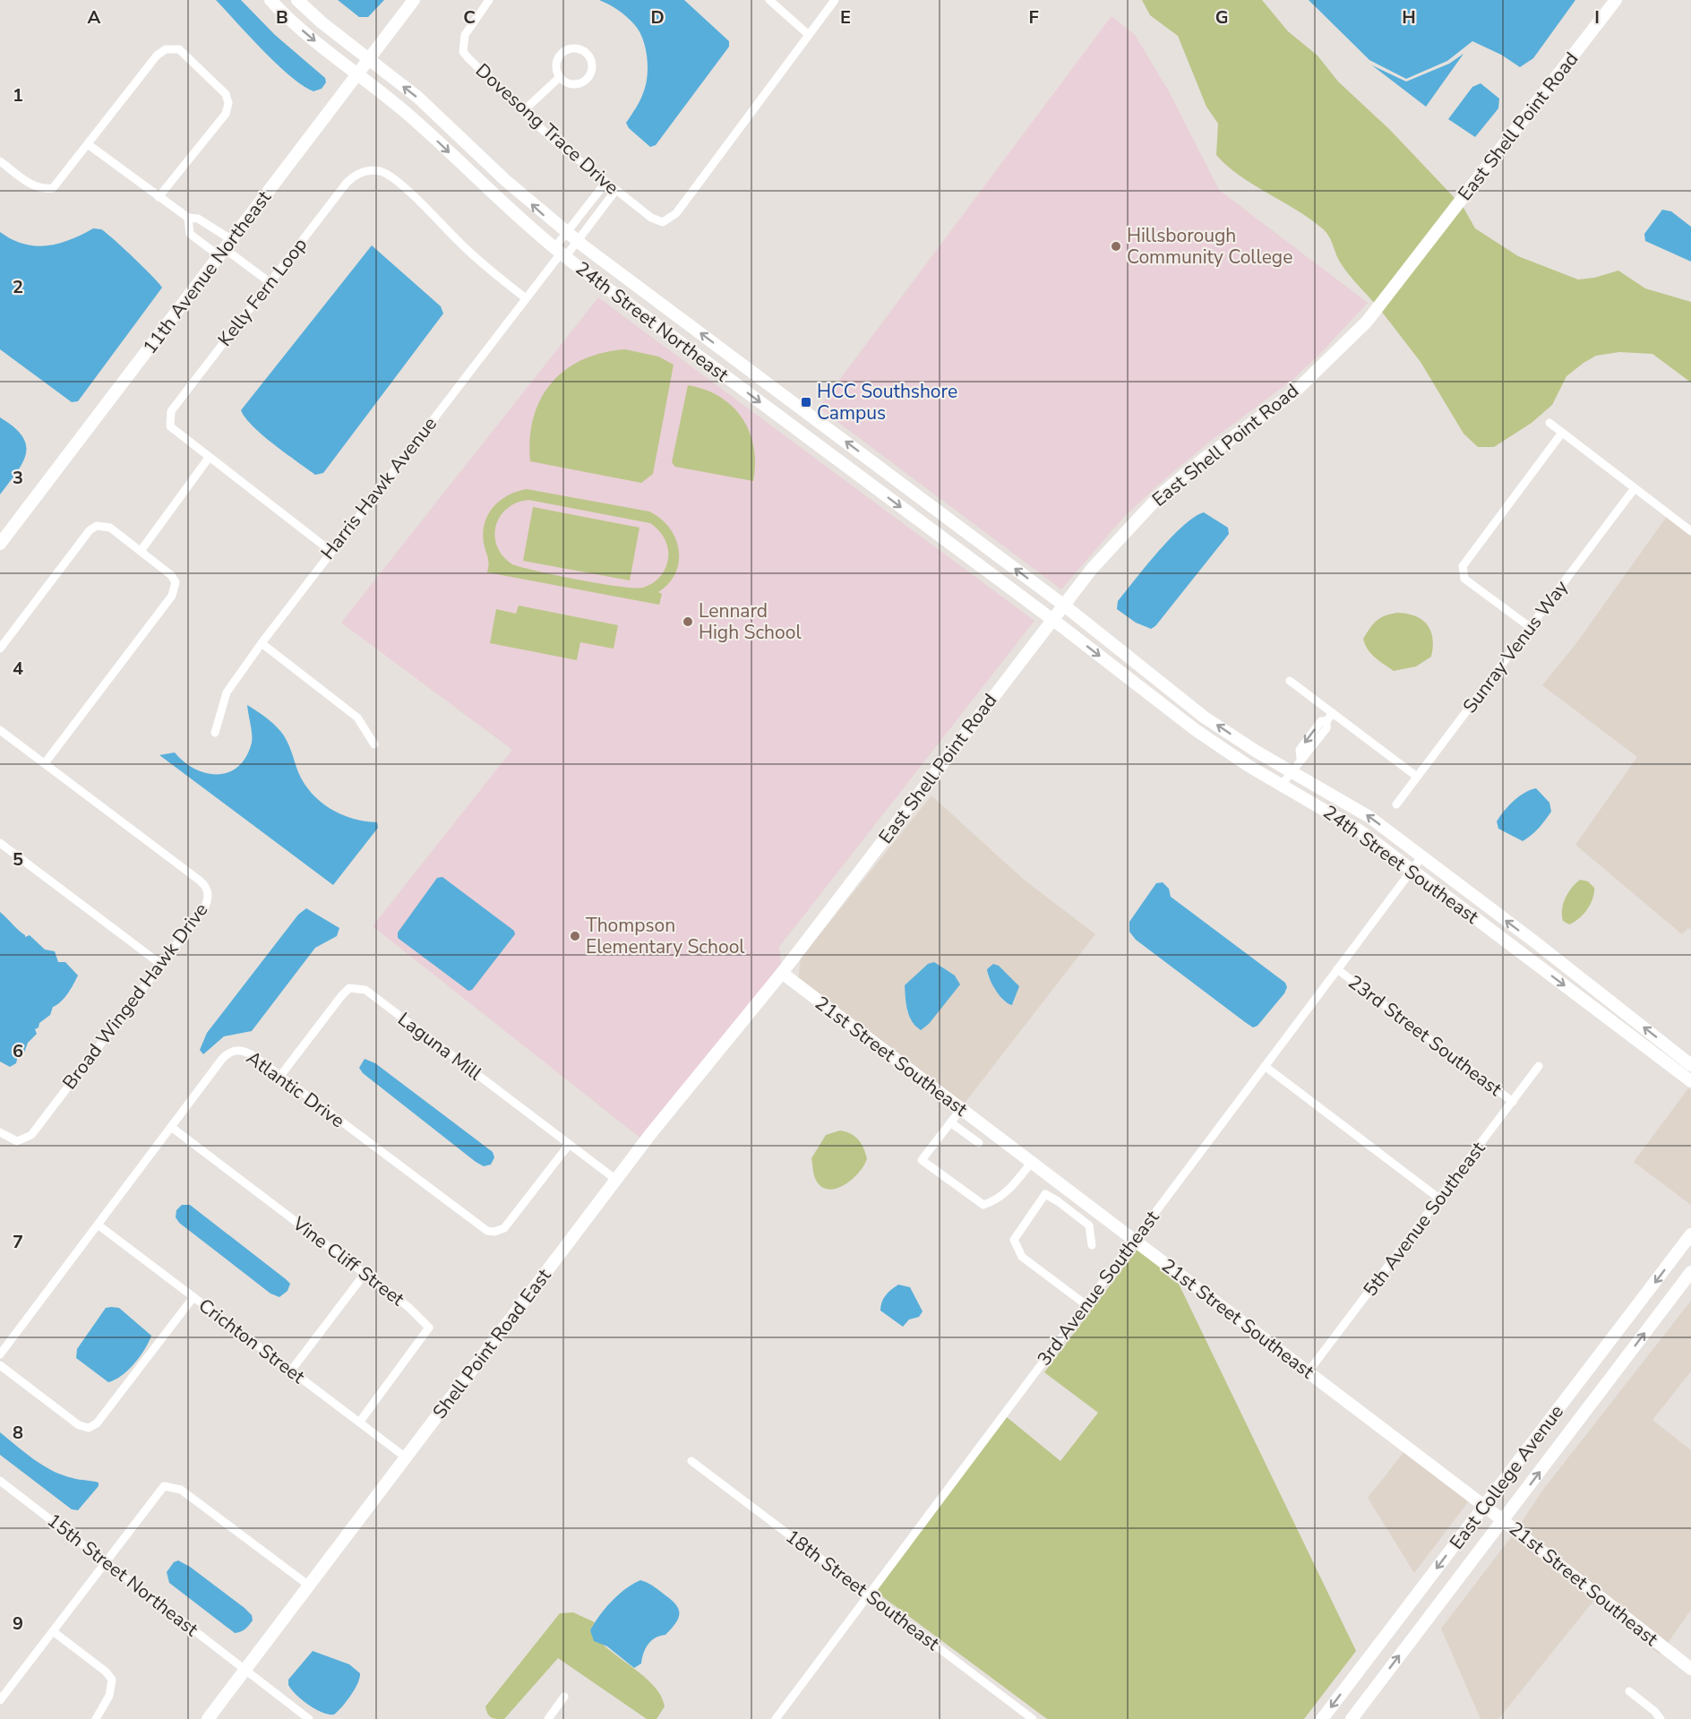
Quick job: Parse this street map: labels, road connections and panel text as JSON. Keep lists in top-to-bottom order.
{
  "streets": {
    "street": [
      "East Shell Point Road",
      "Dovesong Trace Drive",
      "11th Avenue Northeast",
      "Kelly Fern Loop",
      "24th Street Northeast",
      "Harris Hawk Avenue",
      "Sunray Venus Way",
      "24th Street Southeast",
      "Broad Winged Hawk Drive",
      "23rd Street Southeast",
      "Laguna Mill",
      "21st Street Southeast",
      "Atlantic Drive",
      "5th Avenue Southeast",
      "Vine Cliff Street",
      "3rd Avenue Southeast",
      "Crichton Street",
      "Shell Point Road East",
      "East College Avenue",
      "15th Street Northeast",
      "18th Street Southeast"
    ]
  },
  "crossings": [
    ["East Shell Point Road", "24th Street Northeast"],
    ["East Shell Point Road", "24th Street Southeast"],
    ["East Shell Point Road", "21st Street Southeast"],
    ["East Shell Point Road", "Shell Point Road East"],
    ["11th Avenue Northeast", "24th Street Northeast"],
    ["Kelly Fern Loop", "Harris Hawk Avenue"],
    ["24th Street Northeast", "Harris Hawk Avenue"],
    ["24th Street Northeast", "24th Street Southeast"],
    ["24th Street Southeast", "3rd Avenue Southeast"],
    ["23rd Street Southeast", "5th Avenue Southeast"],
    ["23rd Street Southeast", "3rd Avenue Southeast"],
    ["Laguna Mill", "Atlantic Drive"],
    ["Laguna Mill", "Shell Point Road East"],
    ["21st Street Southeast", "5th Avenue Southeast"],
    ["21st Street Southeast", "3rd Avenue Southeast"],
    ["21st Street Southeast", "Shell Point Road East"],
    ["21st Street Southeast", "East College Avenue"],
    ["Atlantic Drive", "Vine Cliff Street"],
    ["Atlantic Drive", "Crichton Street"],
    ["Vine Cliff Street", "Crichton Street"],
    ["3rd Avenue Southeast", "18th Street Southeast"],
    ["Crichton Street", "Shell Point Road East"],
    ["Shell Point Road East", "15th Street Northeast"]
  ],
  "places": {
    "other": ["Hillsborough Community College", "Lennard High School", "Thompson Elementary School"],
    "transit": ["HCC Southshore Campus"]
  },
  "grid": {
    "columns": [
      "A",
      "B",
      "C",
      "D",
      "E",
      "F",
      "G",
      "H",
      "I"
    ],
    "rows": [
      "1",
      "2",
      "3",
      "4",
      "5",
      "6",
      "7",
      "8",
      "9"
    ]
  }
}
